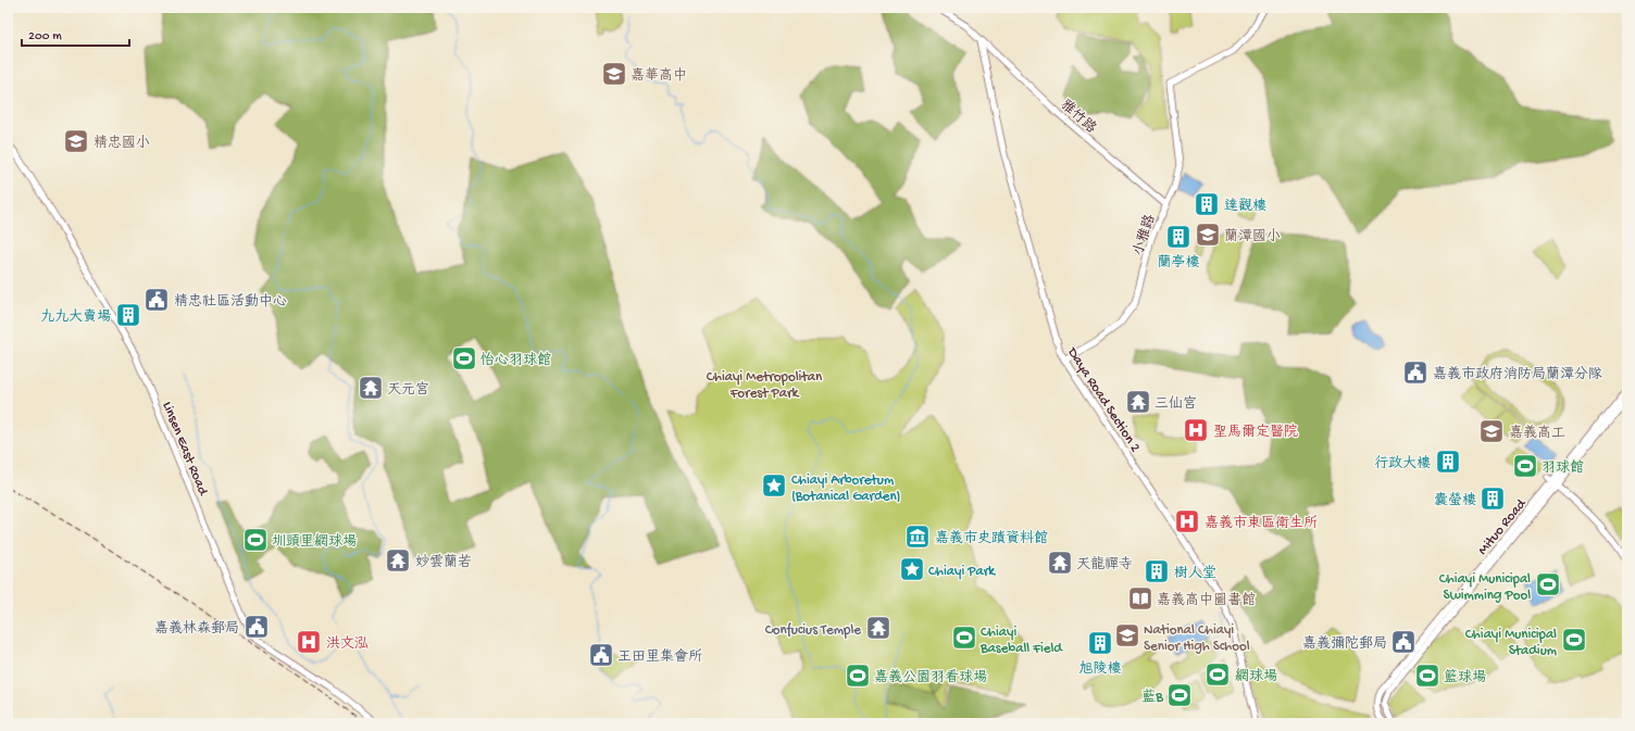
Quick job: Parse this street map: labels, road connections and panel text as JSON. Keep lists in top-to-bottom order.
{
  "streets": {
    "street": [
      "雅竹路",
      "小雅路",
      "Daya Road Section 2",
      "Linsen East Road",
      "Mituo Road"
    ]
  },
  "crossings": [
    ["雅竹路", "小雅路"],
    ["雅竹路", "Daya Road Section 2"],
    ["小雅路", "Daya Road Section 2"]
  ],
  "parks": ["Chiayi Metropolitan Forest Park"],
  "places": {
    "school or university": [
      "嘉華高中",
      "精忠國小",
      "蘭潭國小",
      "嘉義高工",
      "National Chiayi Senior High School"
    ],
    "building": [
      "達觀樓",
      "蘭亭樓",
      "九九大賣場",
      "行政大樓",
      "囊螢樓",
      "樹人堂",
      "旭陵樓"
    ],
    "public building": [
      "精忠社區活動中心",
      "嘉義市政府消防局蘭潭分隊",
      "嘉義林森郵局",
      "嘉義彌陀郵局",
      "王田里集會所"
    ],
    "sports": [
      "怡心羽球館",
      "羽球館",
      "圳頭里網球場",
      "Chiayi Municipal Swimming Pool",
      "Chiayi Baseball Field",
      "Chiayi Municipal Stadium",
      "網球場",
      "嘉義公園羽看球場",
      "籃球場",
      "藍B"
    ],
    "temple": [
      "天元宮",
      "三仙宮",
      "妙雲蘭若",
      "天龍禪寺",
      "Confucius Temple"
    ],
    "hospital": ["聖馬爾定醫院", "嘉義市東區衛生所", "洪文泓"],
    "place": ["Chiayi Arboretum (Botanical Garden)", "Chiayi Park"],
    "museum": ["嘉義市史蹟資料館"],
    "library": ["嘉義高中圖書館"]
  },
  "scale_bar": "200 m"
}
